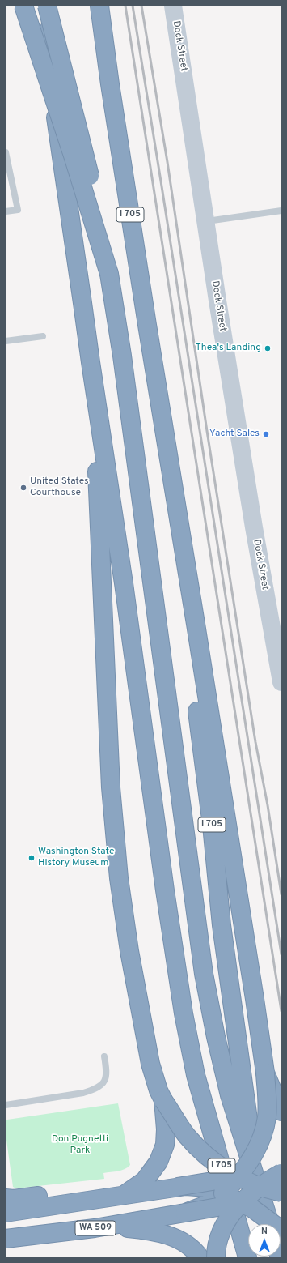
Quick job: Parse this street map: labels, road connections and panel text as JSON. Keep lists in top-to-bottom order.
{
  "streets": {
    "highway": ["I 705", "WA 509"],
    "street": ["Dock Street"]
  },
  "parks": ["Don Pugnetti Park"],
  "places": [
    "Thea's Landing",
    "Yacht Sales",
    "United States Courthouse",
    "Washington State History Museum"
  ],
  "north": "top"
}
